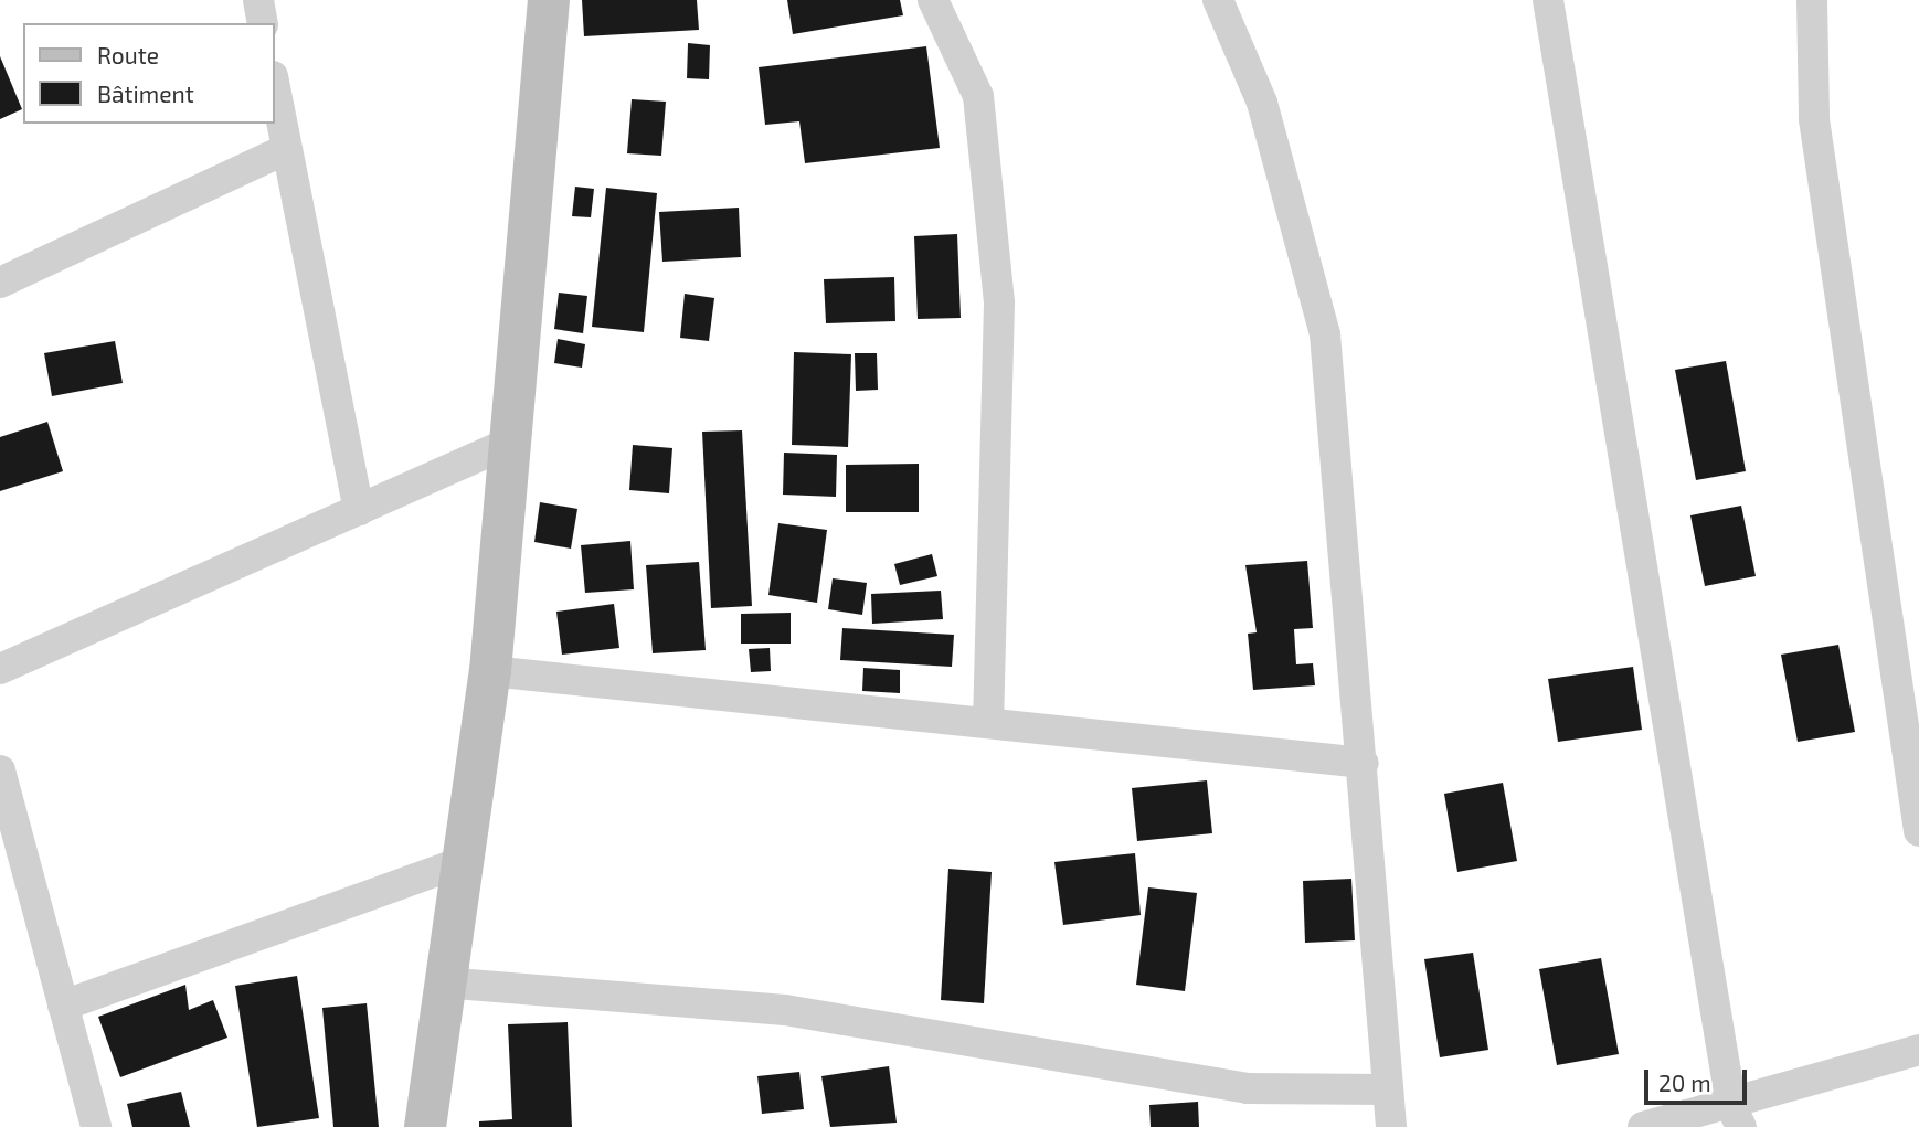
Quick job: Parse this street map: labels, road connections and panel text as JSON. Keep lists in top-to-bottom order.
{
  "legend": ["Route", "Bâtiment"],
  "scale_bar": "20 m"
}
